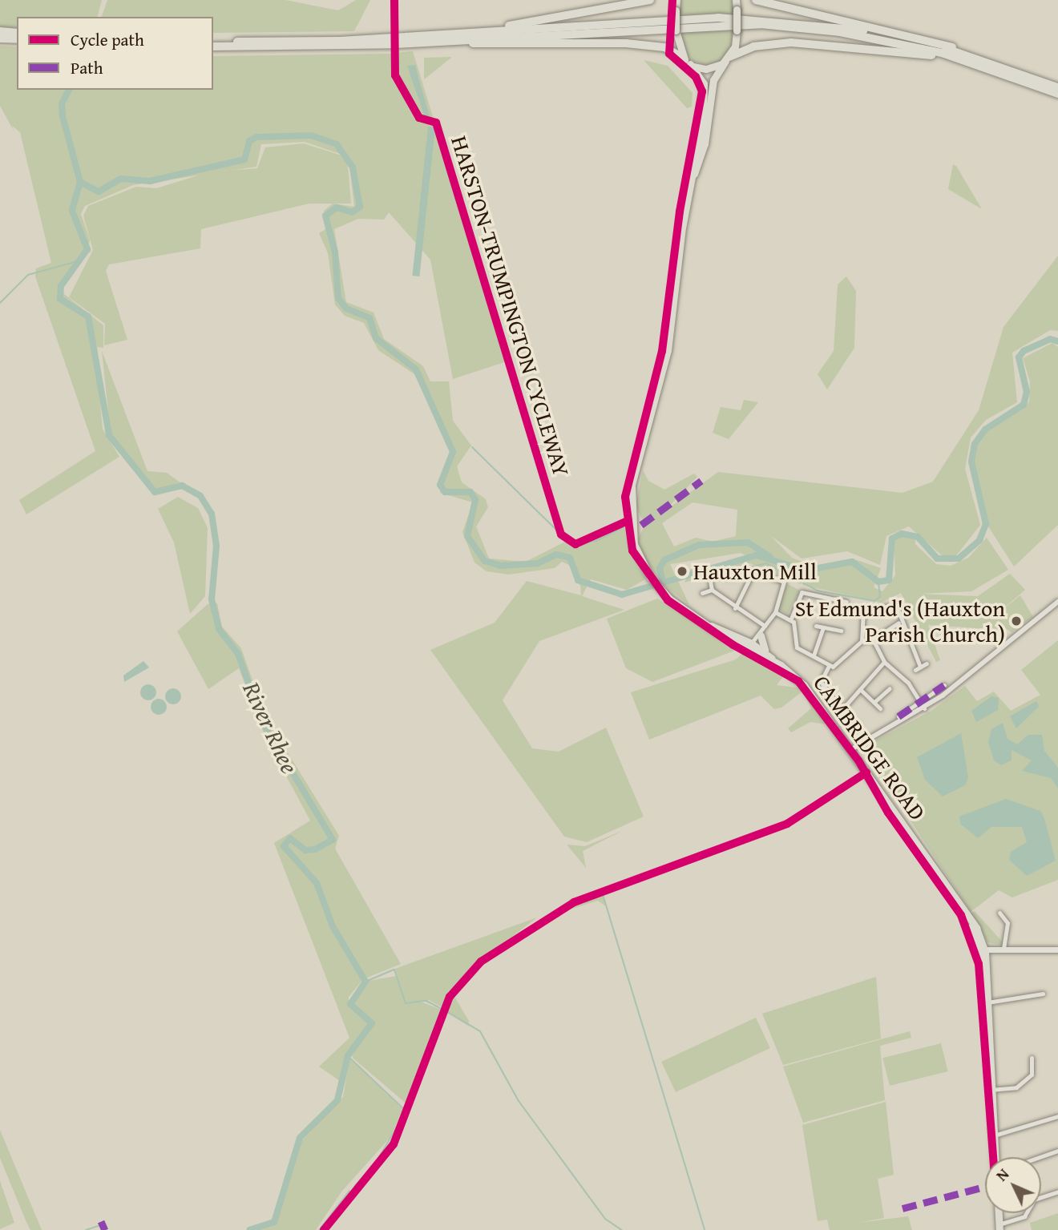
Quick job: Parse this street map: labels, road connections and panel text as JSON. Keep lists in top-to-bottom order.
{
  "streets": {
    "highway": ["CAMBRIDGE ROAD"],
    "cycle path": ["HARSTON-TRUMPINGTON CYCLEWAY"]
  },
  "water": ["River Rhee"],
  "places": ["Hauxton Mill", "St Edmund's (Hauxton Parish Church)"],
  "legend": ["Cycle path", "Path"],
  "north": "top left"
}
